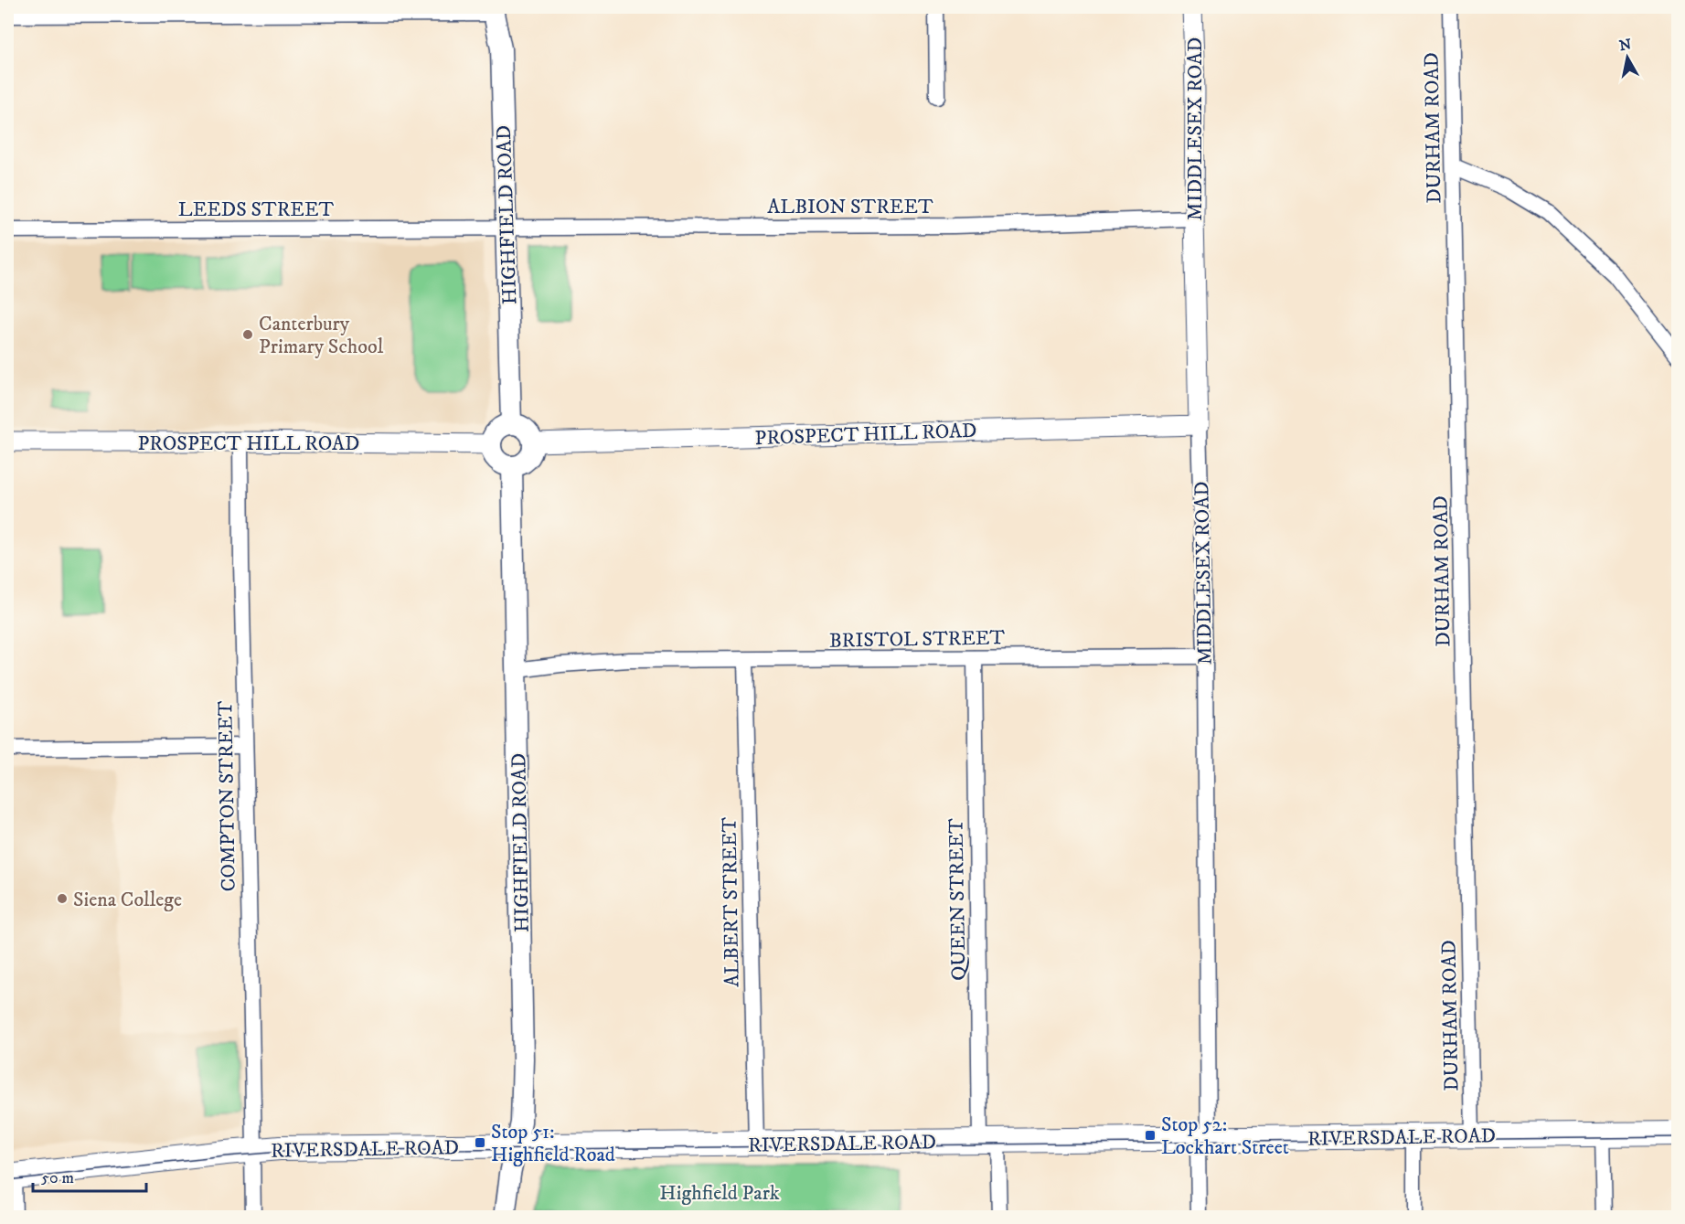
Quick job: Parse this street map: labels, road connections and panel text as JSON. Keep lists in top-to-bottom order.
{
  "streets": {
    "main road": ["HIGHFIELD ROAD", "RIVERSDALE ROAD"],
    "street": [
      "DURHAM ROAD",
      "MIDDLESEX ROAD",
      "ALBION STREET",
      "LEEDS STREET",
      "PROSPECT HILL ROAD",
      "BRISTOL STREET",
      "COMPTON STREET",
      "QUEEN STREET",
      "ALBERT STREET"
    ]
  },
  "crossings": [
    ["DURHAM ROAD", "RIVERSDALE ROAD"],
    ["MIDDLESEX ROAD", "ALBION STREET"],
    ["MIDDLESEX ROAD", "PROSPECT HILL ROAD"],
    ["MIDDLESEX ROAD", "BRISTOL STREET"],
    ["MIDDLESEX ROAD", "RIVERSDALE ROAD"],
    ["ALBION STREET", "LEEDS STREET"],
    ["ALBION STREET", "HIGHFIELD ROAD"],
    ["LEEDS STREET", "HIGHFIELD ROAD"],
    ["HIGHFIELD ROAD", "PROSPECT HILL ROAD"],
    ["HIGHFIELD ROAD", "BRISTOL STREET"],
    ["HIGHFIELD ROAD", "RIVERSDALE ROAD"],
    ["PROSPECT HILL ROAD", "COMPTON STREET"],
    ["BRISTOL STREET", "QUEEN STREET"],
    ["BRISTOL STREET", "ALBERT STREET"],
    ["COMPTON STREET", "RIVERSDALE ROAD"],
    ["QUEEN STREET", "RIVERSDALE ROAD"],
    ["ALBERT STREET", "RIVERSDALE ROAD"]
  ],
  "parks": ["Highfield Park"],
  "places": {
    "other": ["Canterbury Primary School", "Siena College"],
    "transit": ["Stop 52: Lockhart Street", "Stop 51: Highfield Road"]
  },
  "scale_bar": "50 m",
  "north": "top"
}
